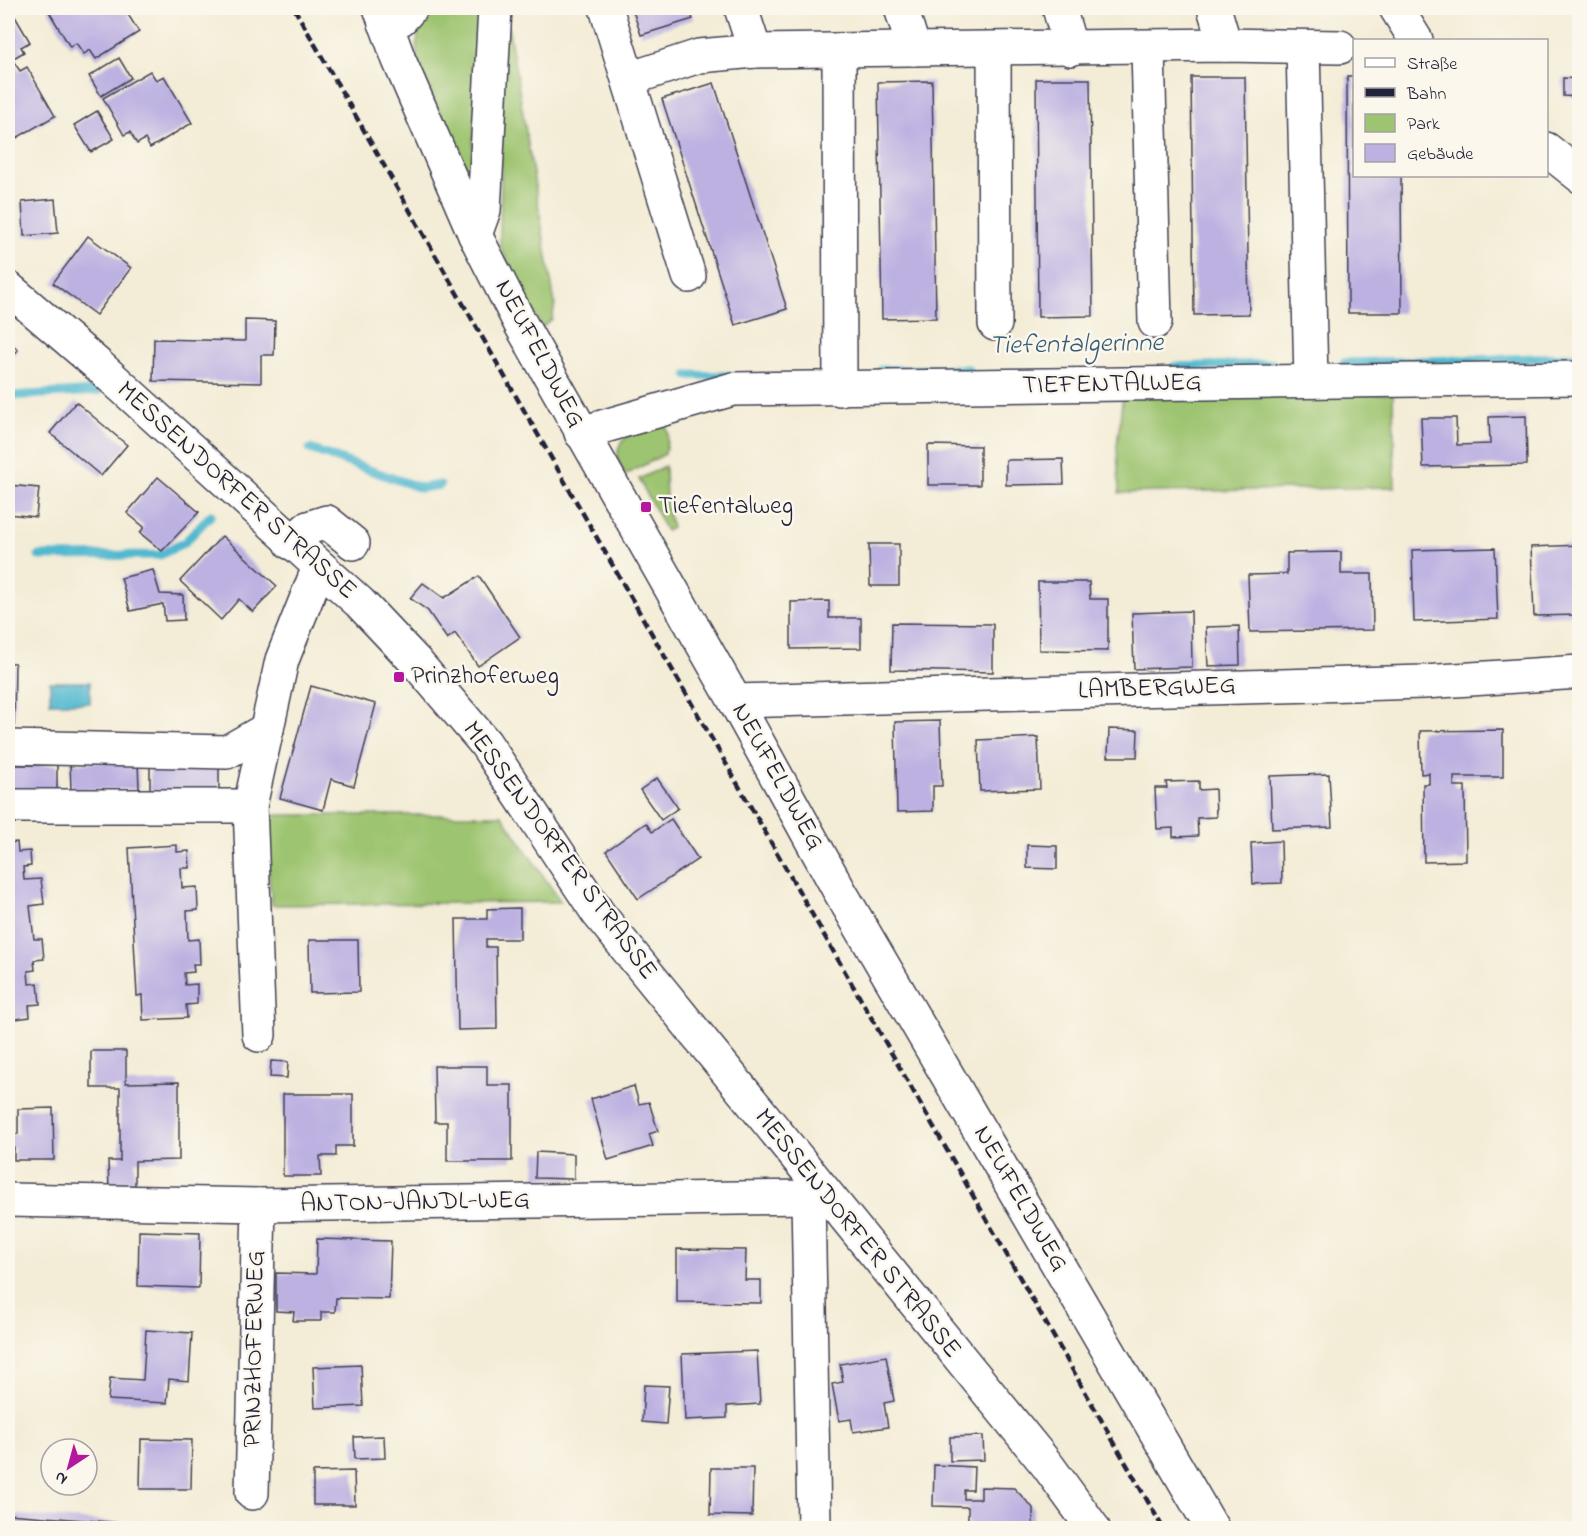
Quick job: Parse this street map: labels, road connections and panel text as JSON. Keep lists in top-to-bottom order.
{
  "streets": {
    "street": [
      "NEUFELDWEG",
      "TIEFENTALWEG",
      "MESSENDORFER STRASSE",
      "LAMBERGWEG",
      "ANTON-JANDL-WEG",
      "PRINZHOFERWEG"
    ]
  },
  "crossings": [
    ["NEUFELDWEG", "TIEFENTALWEG"],
    ["NEUFELDWEG", "LAMBERGWEG"],
    ["MESSENDORFER STRASSE", "ANTON-JANDL-WEG"],
    ["ANTON-JANDL-WEG", "PRINZHOFERWEG"]
  ],
  "water": ["Tiefentalgerinne"],
  "places": {
    "transit": ["Tiefentalweg", "Prinzhoferweg"]
  },
  "legend": [
    "Straße",
    "Bahn",
    "Park",
    "Gebäude"
  ],
  "north": "bottom left"
}
